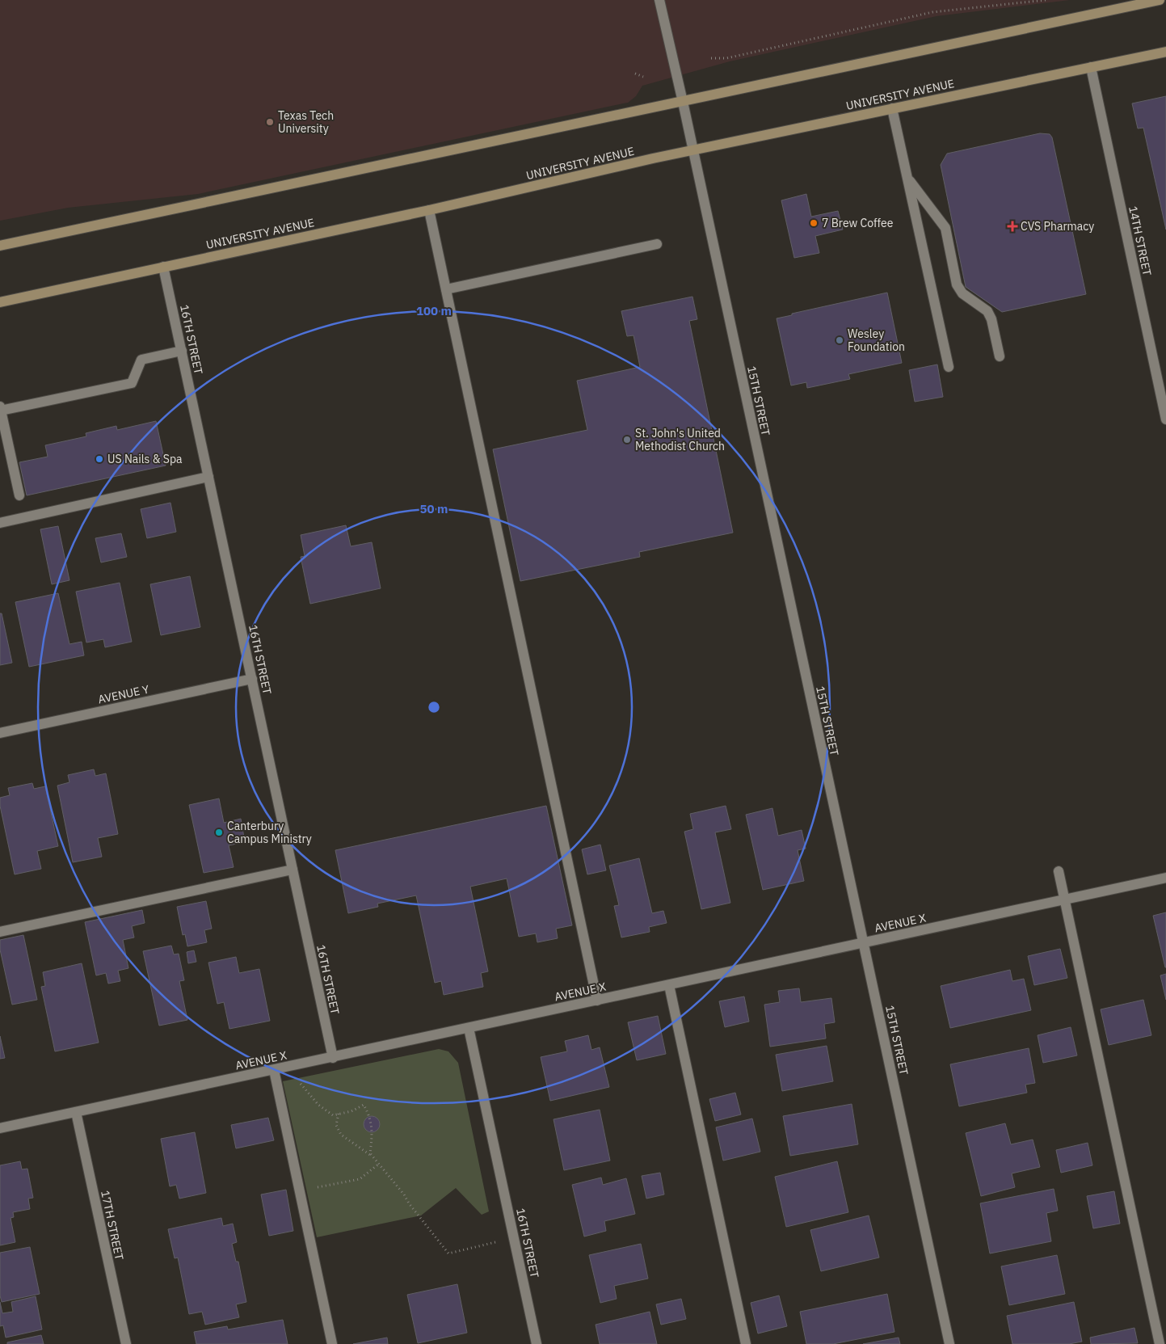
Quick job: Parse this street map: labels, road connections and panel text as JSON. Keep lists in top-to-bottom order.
{
  "streets": {
    "main road": ["UNIVERSITY AVENUE"],
    "street": [
      "14TH STREET",
      "16TH STREET",
      "15TH STREET",
      "AVENUE Y",
      "AVENUE X",
      "17TH STREET"
    ]
  },
  "crossings": [
    ["UNIVERSITY AVENUE", "14TH STREET"],
    ["UNIVERSITY AVENUE", "16TH STREET"],
    ["UNIVERSITY AVENUE", "15TH STREET"],
    ["16TH STREET", "AVENUE Y"],
    ["16TH STREET", "AVENUE X"],
    ["15TH STREET", "AVENUE X"],
    ["AVENUE X", "17TH STREET"]
  ],
  "places": {
    "other": [
      "Texas Tech University",
      "7 Brew Coffee",
      "Wesley Foundation",
      "St. John's United Methodist Church",
      "US Nails & Spa",
      "Canterbury Campus Ministry"
    ],
    "health": ["CVS Pharmacy"]
  },
  "rings": ["100 m", "50 m"]
}
